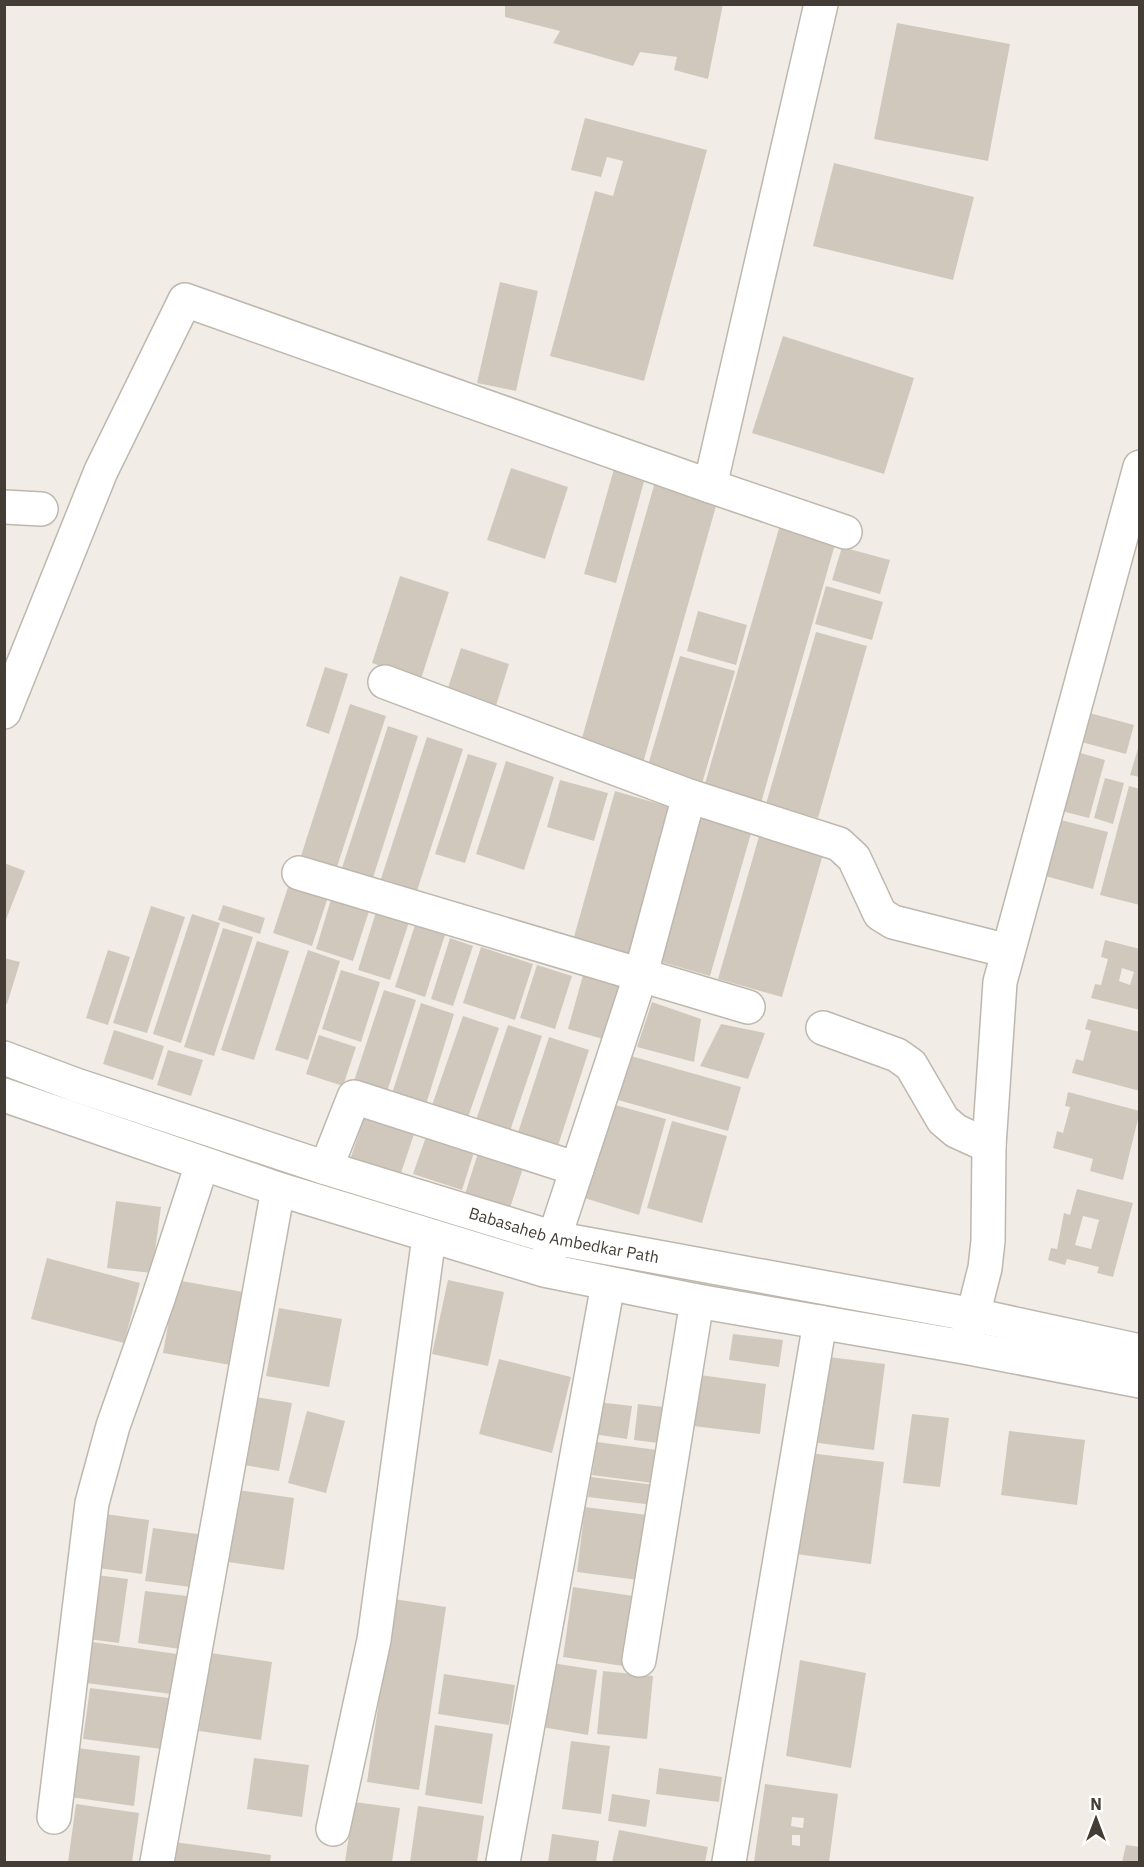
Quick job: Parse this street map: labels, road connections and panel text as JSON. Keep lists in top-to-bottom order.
{
  "streets": {
    "street": ["Babasaheb Ambedkar Path"]
  },
  "north": "top"
}
